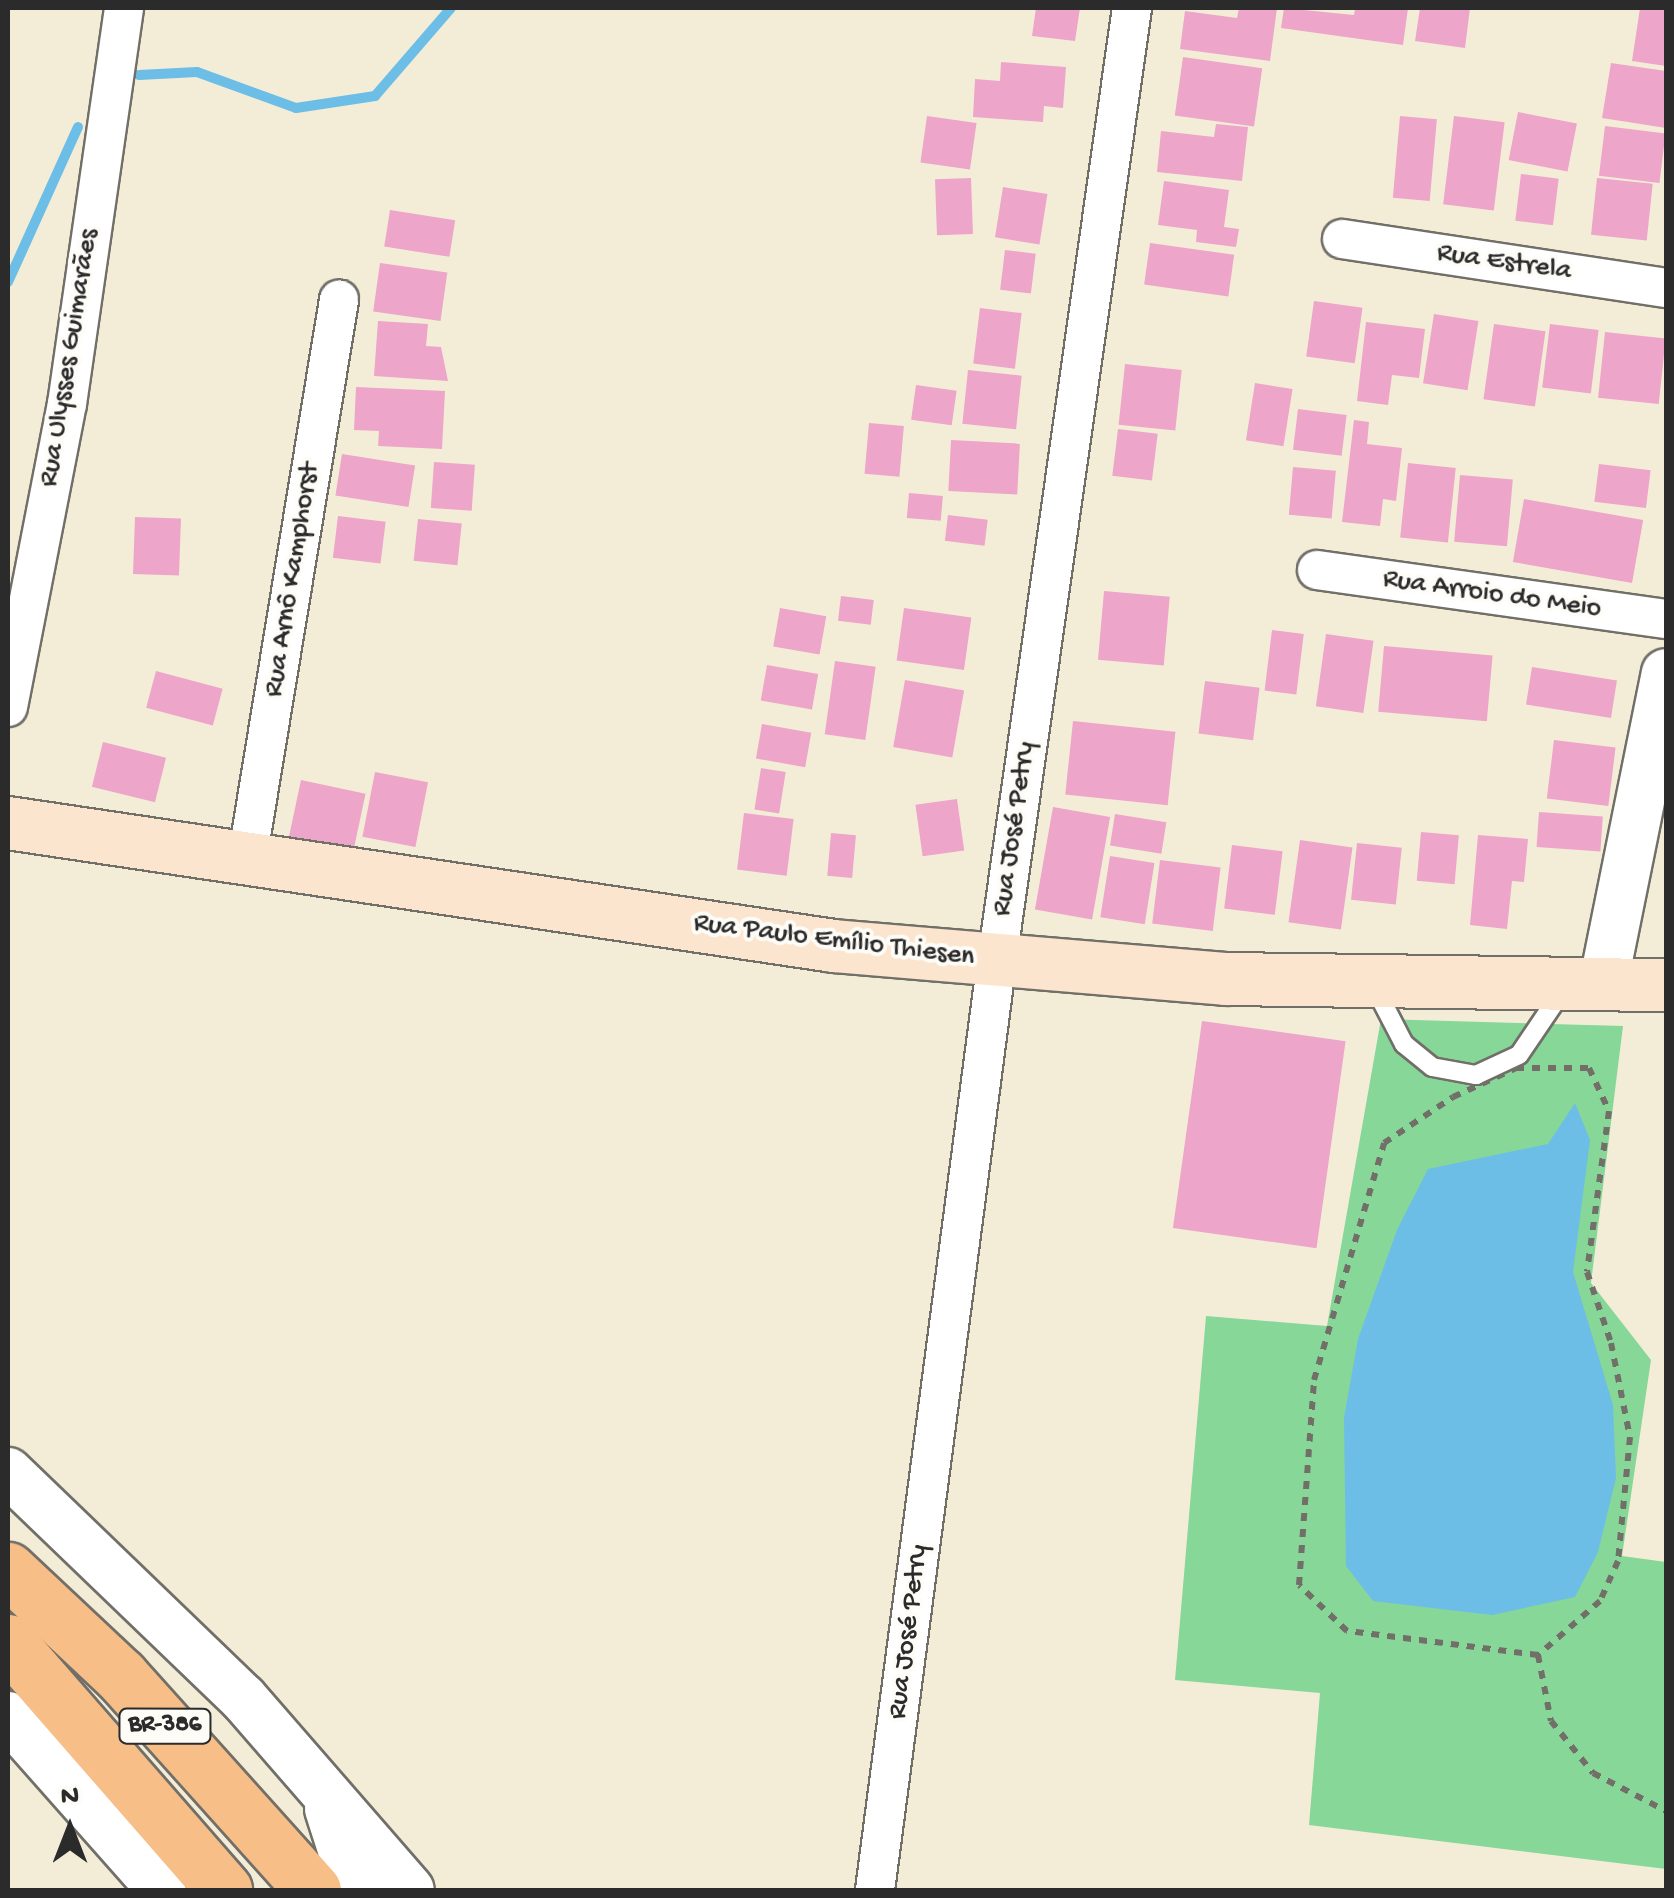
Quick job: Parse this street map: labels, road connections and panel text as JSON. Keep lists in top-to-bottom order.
{
  "streets": {
    "highway": ["BR-386"],
    "main road": ["Rua Paulo Emílio Thiesen"],
    "street": [
      "Rua Estrela",
      "Rua Ulysses Guimarães",
      "Rua Arnô Kamphorst",
      "Rua Arroio do Meio",
      "Rua José Petry"
    ]
  },
  "crossings": [
    ["Rua Arnô Kamphorst", "Rua Paulo Emílio Thiesen"],
    ["Rua José Petry", "Rua Paulo Emílio Thiesen"]
  ],
  "north": "top"
}
